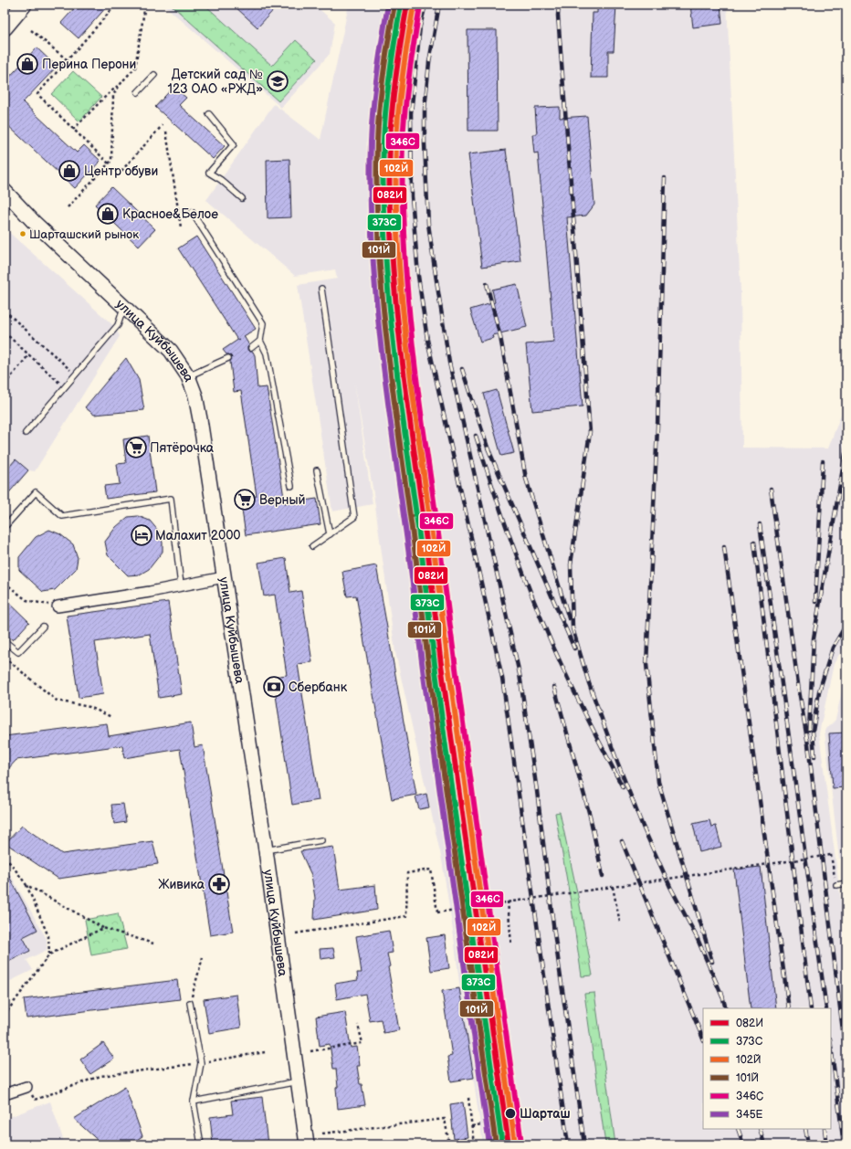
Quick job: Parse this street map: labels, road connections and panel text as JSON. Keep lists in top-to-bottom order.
{
  "streets": {
    "street": ["улица Куйбышева"]
  },
  "places": {
    "shop": ["Перина Перони", "Центр обуви", "Красное&Белое"],
    "school or university": ["Детский сад № 123 ОАО «РЖД»"],
    "other": ["Шарташский рынок", "Шарташ"],
    "supermarket": ["Пятёрочка", "Верный"],
    "hotel": ["Малахит 2000"],
    "bank": ["Сбербанк"],
    "pharmacy": ["Живика"]
  },
  "lines": [
    "transit line 082И",
    "transit line 373C",
    "transit line 101Й",
    "transit line 345Е",
    "transit line 102Й",
    "transit line 346С"
  ],
  "legend": [
    "082И",
    "373C",
    "102Й",
    "101Й",
    "346С",
    "345Е"
  ]
}
